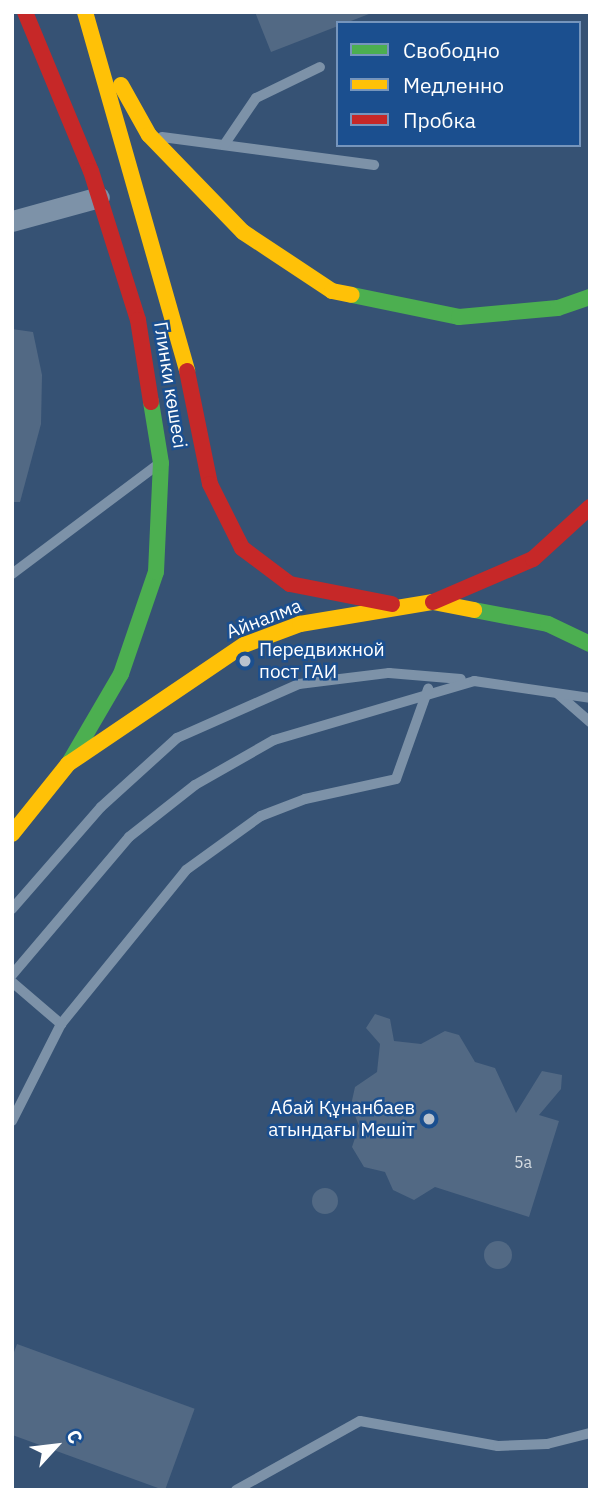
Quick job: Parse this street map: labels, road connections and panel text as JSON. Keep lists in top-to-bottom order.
{
  "streets": {
    "main road": ["Глинки көшесі", "Айналма"]
  },
  "crossings": [
    ["Глинки көшесі", "Айналма"]
  ],
  "places": ["Передвижной пост ГАИ", "Абай Құнанбаев атындағы Мешіт"],
  "house_numbers": ["5а"],
  "legend": ["Свободно", "Медленно", "Пробка"],
  "north": "top right"
}
